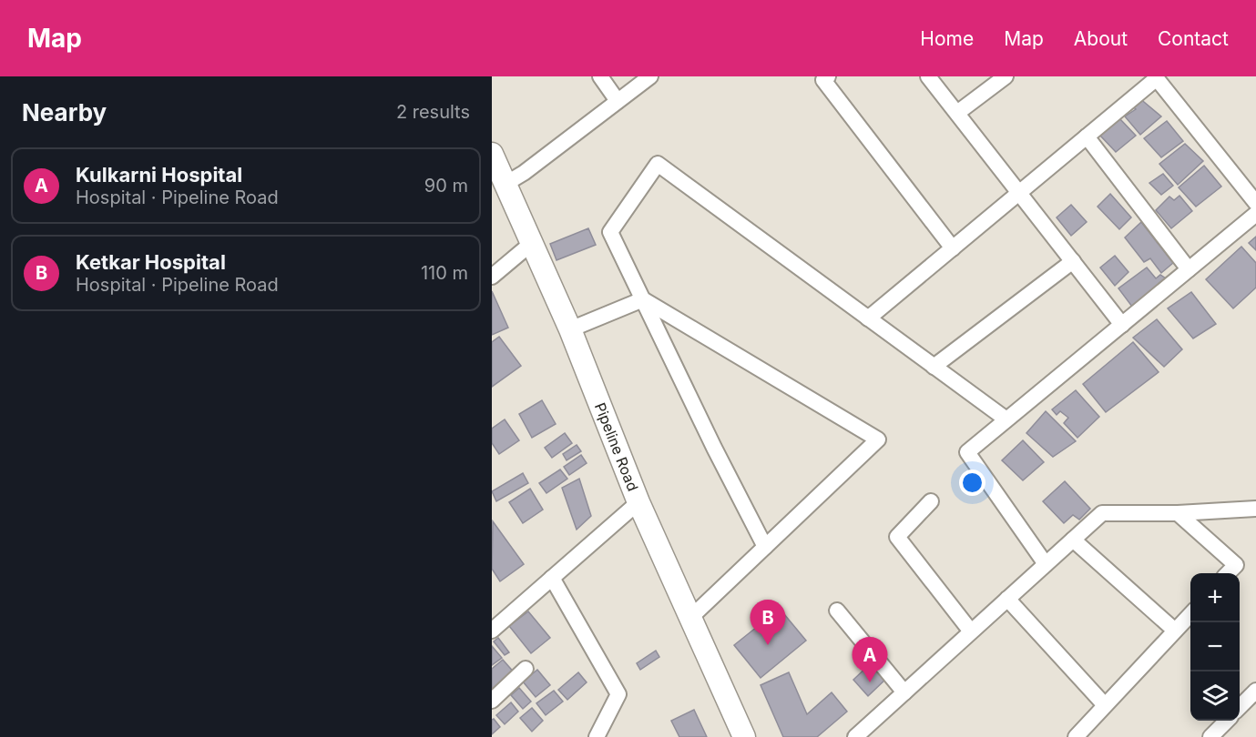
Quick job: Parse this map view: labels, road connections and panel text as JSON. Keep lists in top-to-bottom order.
{
  "streets": {
    "main road": ["Pipeline Road"]
  },
  "page": {
    "header": "Map",
    "nav": [
      "Home",
      "Map",
      "About",
      "Contact"
    ],
    "heading": ["Nearby", "2 results"],
    "list": [
      {
        "mark": "A",
        "name": "Kulkarni Hospital",
        "note": "Hospital · Pipeline Road",
        "value": "90 m"
      },
      {
        "mark": "B",
        "name": "Ketkar Hospital",
        "note": "Hospital · Pipeline Road",
        "value": "110 m"
      }
    ],
    "map_buttons": ["+", "−"],
    "pins": ["B", "A"]
  }
}
